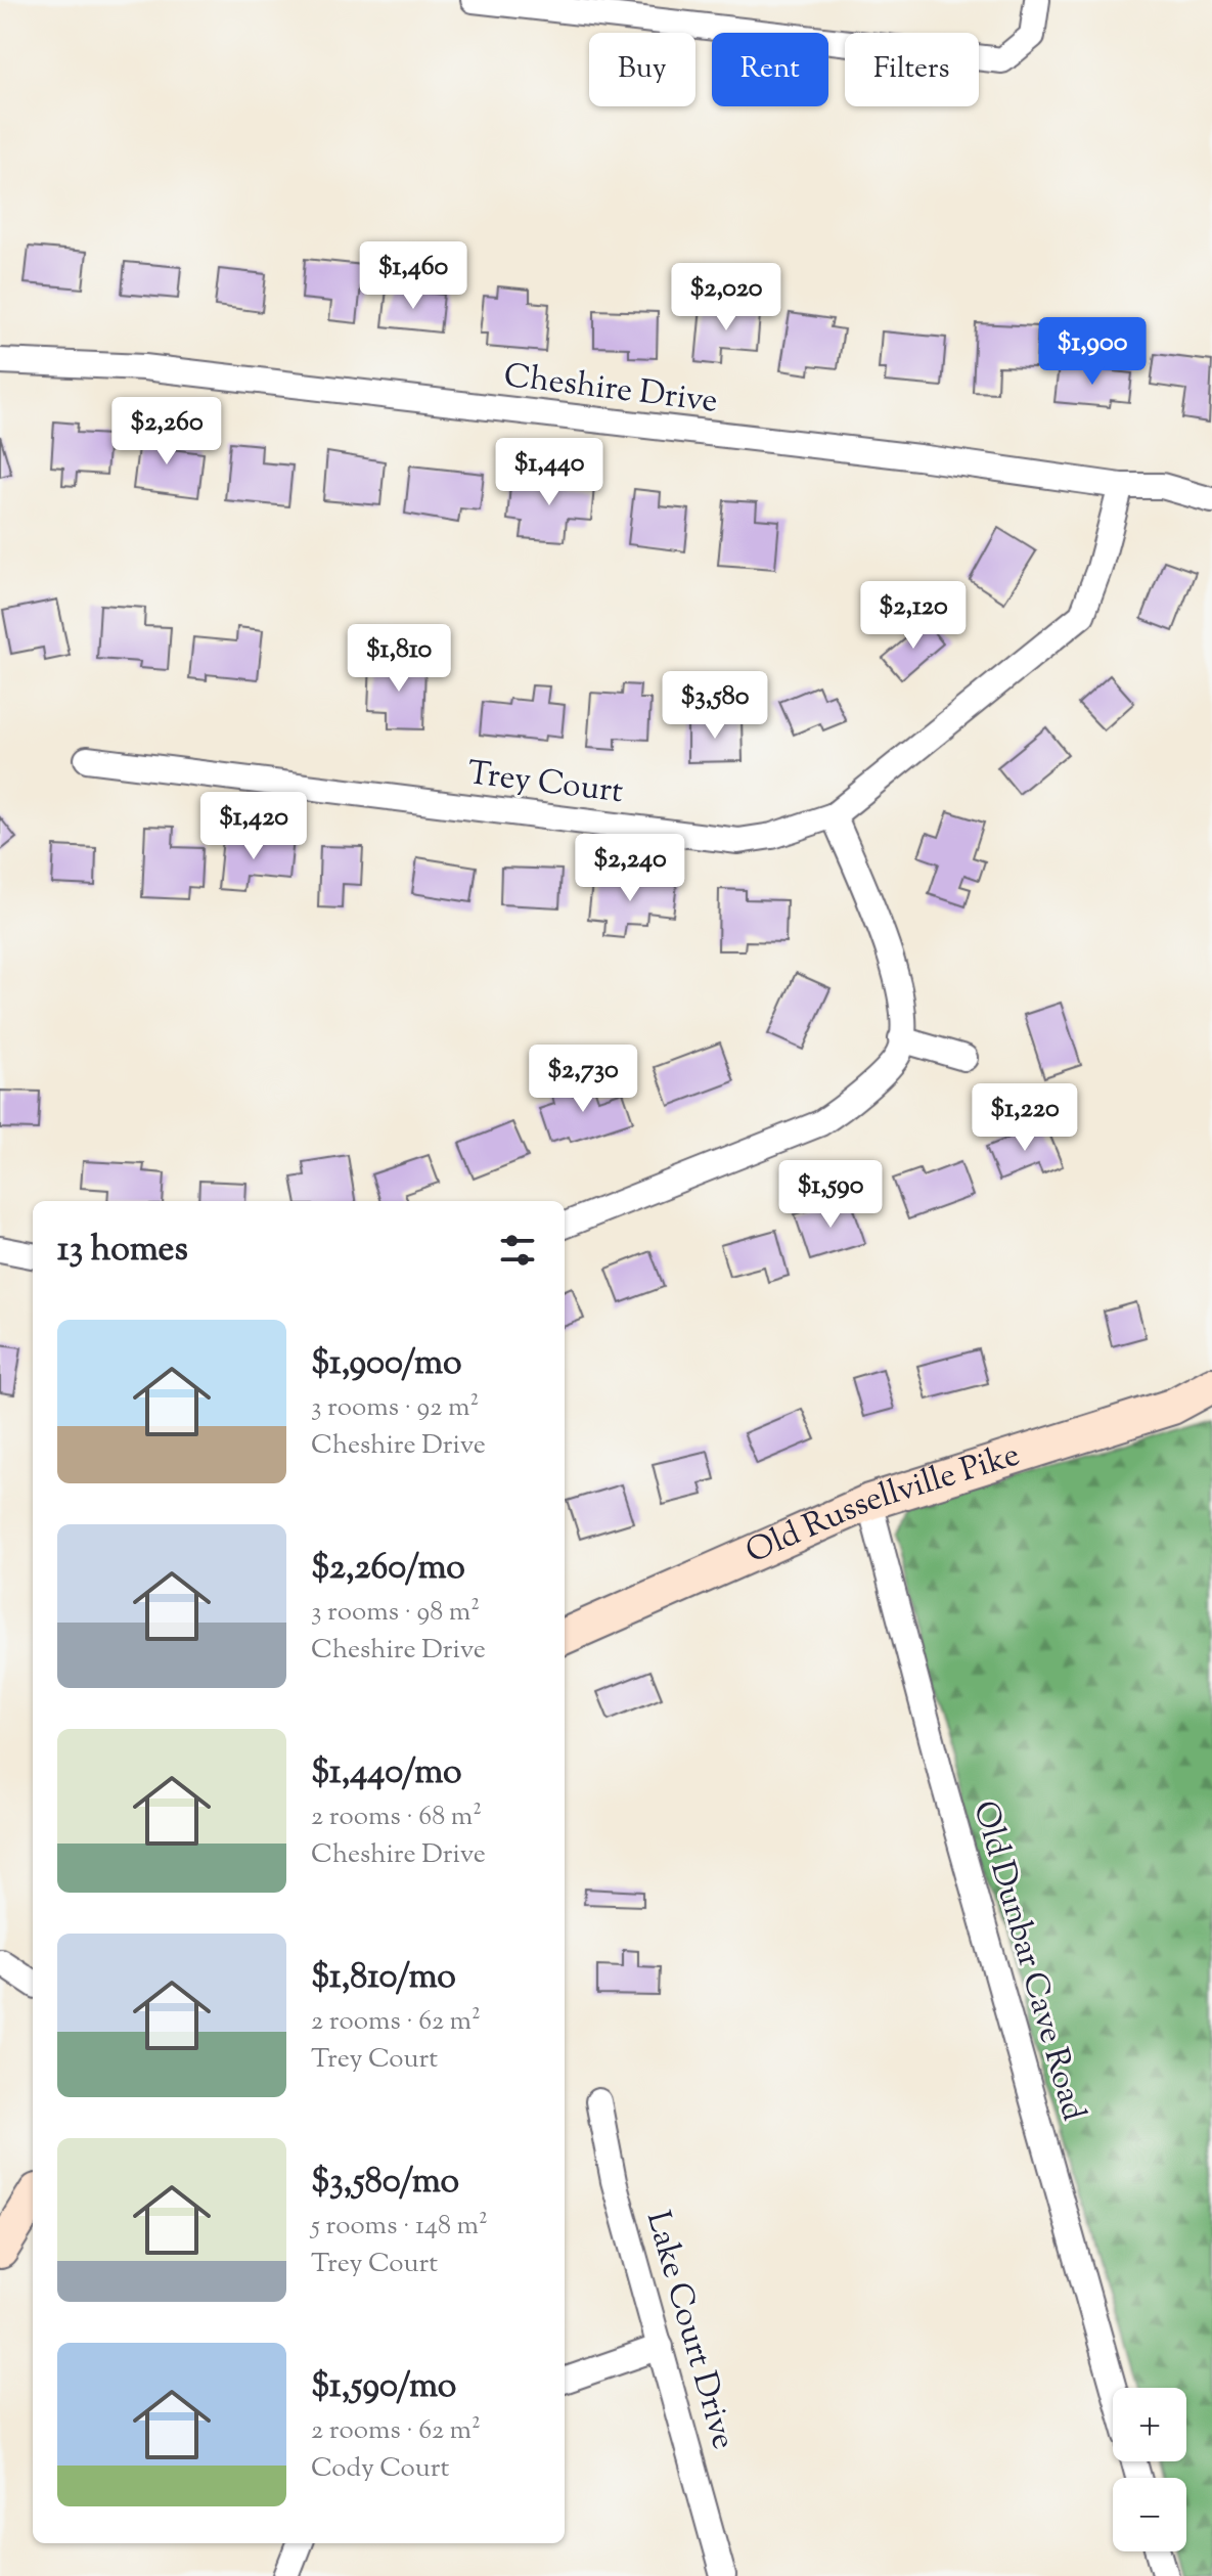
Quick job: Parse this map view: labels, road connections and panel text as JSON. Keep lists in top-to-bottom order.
{
  "streets": {
    "street": [
      "Cheshire Drive",
      "Trey Court",
      "Old Russellville Pike",
      "Old Dunbar Cave Road",
      "Lake Court Drive"
    ]
  },
  "crossings": [
    ["Cheshire Drive", "Trey Court"],
    ["Old Russellville Pike", "Old Dunbar Cave Road"]
  ],
  "page": {
    "chip": ["Buy", "Rent", "Filters"],
    "price": [
      "$1,460",
      "$2,020",
      "$1,900",
      "$2,260",
      "$1,440",
      "$2,120",
      "$1,810",
      "$3,580",
      "$1,420",
      "$2,240",
      "$2,730",
      "$1,220",
      "$1,590"
    ],
    "heading": "13 homes",
    "list": [
      {
        "name": "$1,900/mo",
        "note": "3 rooms · 92 m² · Cheshire Drive"
      },
      {
        "name": "$2,260/mo",
        "note": "3 rooms · 98 m² · Cheshire Drive"
      },
      {
        "name": "$1,440/mo",
        "note": "2 rooms · 68 m² · Cheshire Drive"
      },
      {
        "name": "$1,810/mo",
        "note": "2 rooms · 62 m² · Trey Court"
      },
      {
        "name": "$3,580/mo",
        "note": "5 rooms · 148 m² · Trey Court"
      },
      {
        "name": "$1,590/mo",
        "note": "2 rooms · 62 m² · Cody Court"
      }
    ],
    "map_buttons": ["+", "−"]
  }
}
